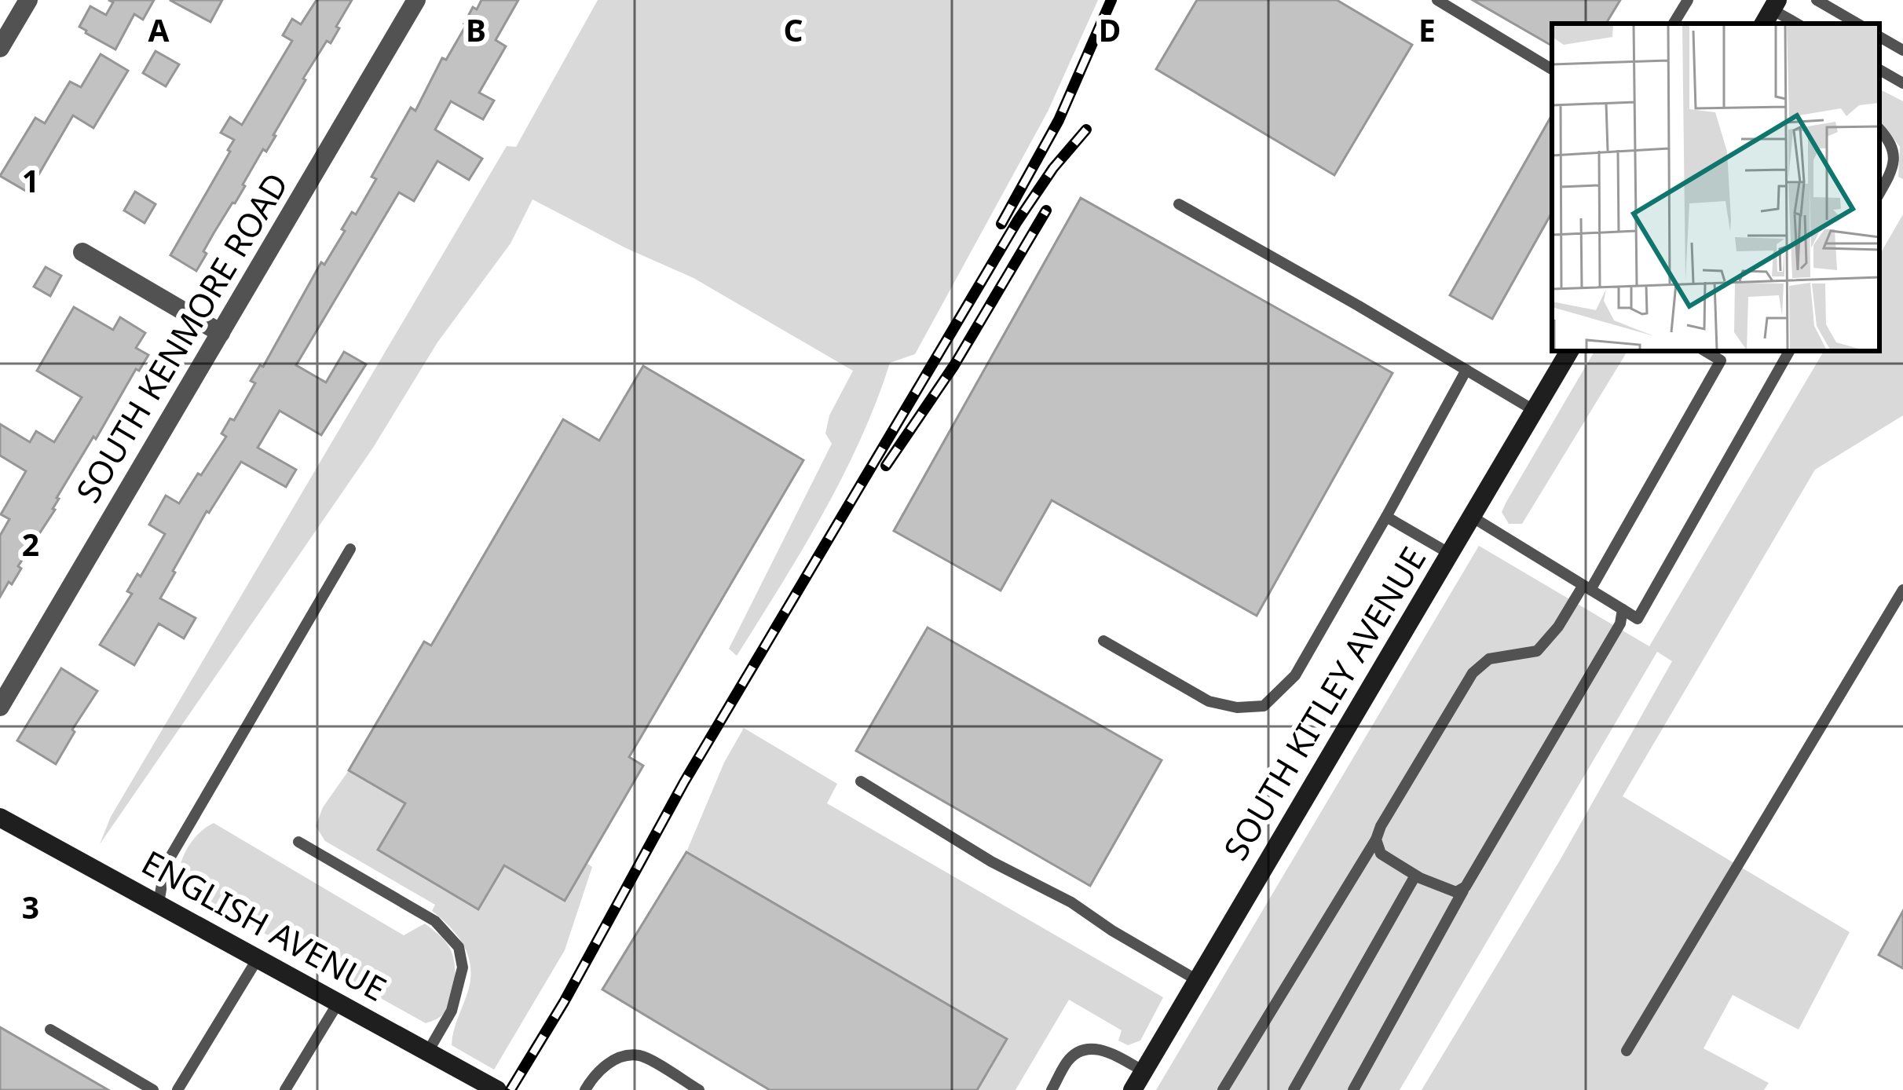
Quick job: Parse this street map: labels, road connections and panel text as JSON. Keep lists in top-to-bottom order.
{
  "streets": {
    "street": ["SOUTH KENMORE ROAD", "SOUTH KITLEY AVENUE", "ENGLISH AVENUE"]
  },
  "grid": {
    "columns": [
      "A",
      "B",
      "C",
      "D",
      "E"
    ],
    "rows": ["1", "2", "3"]
  }
}
